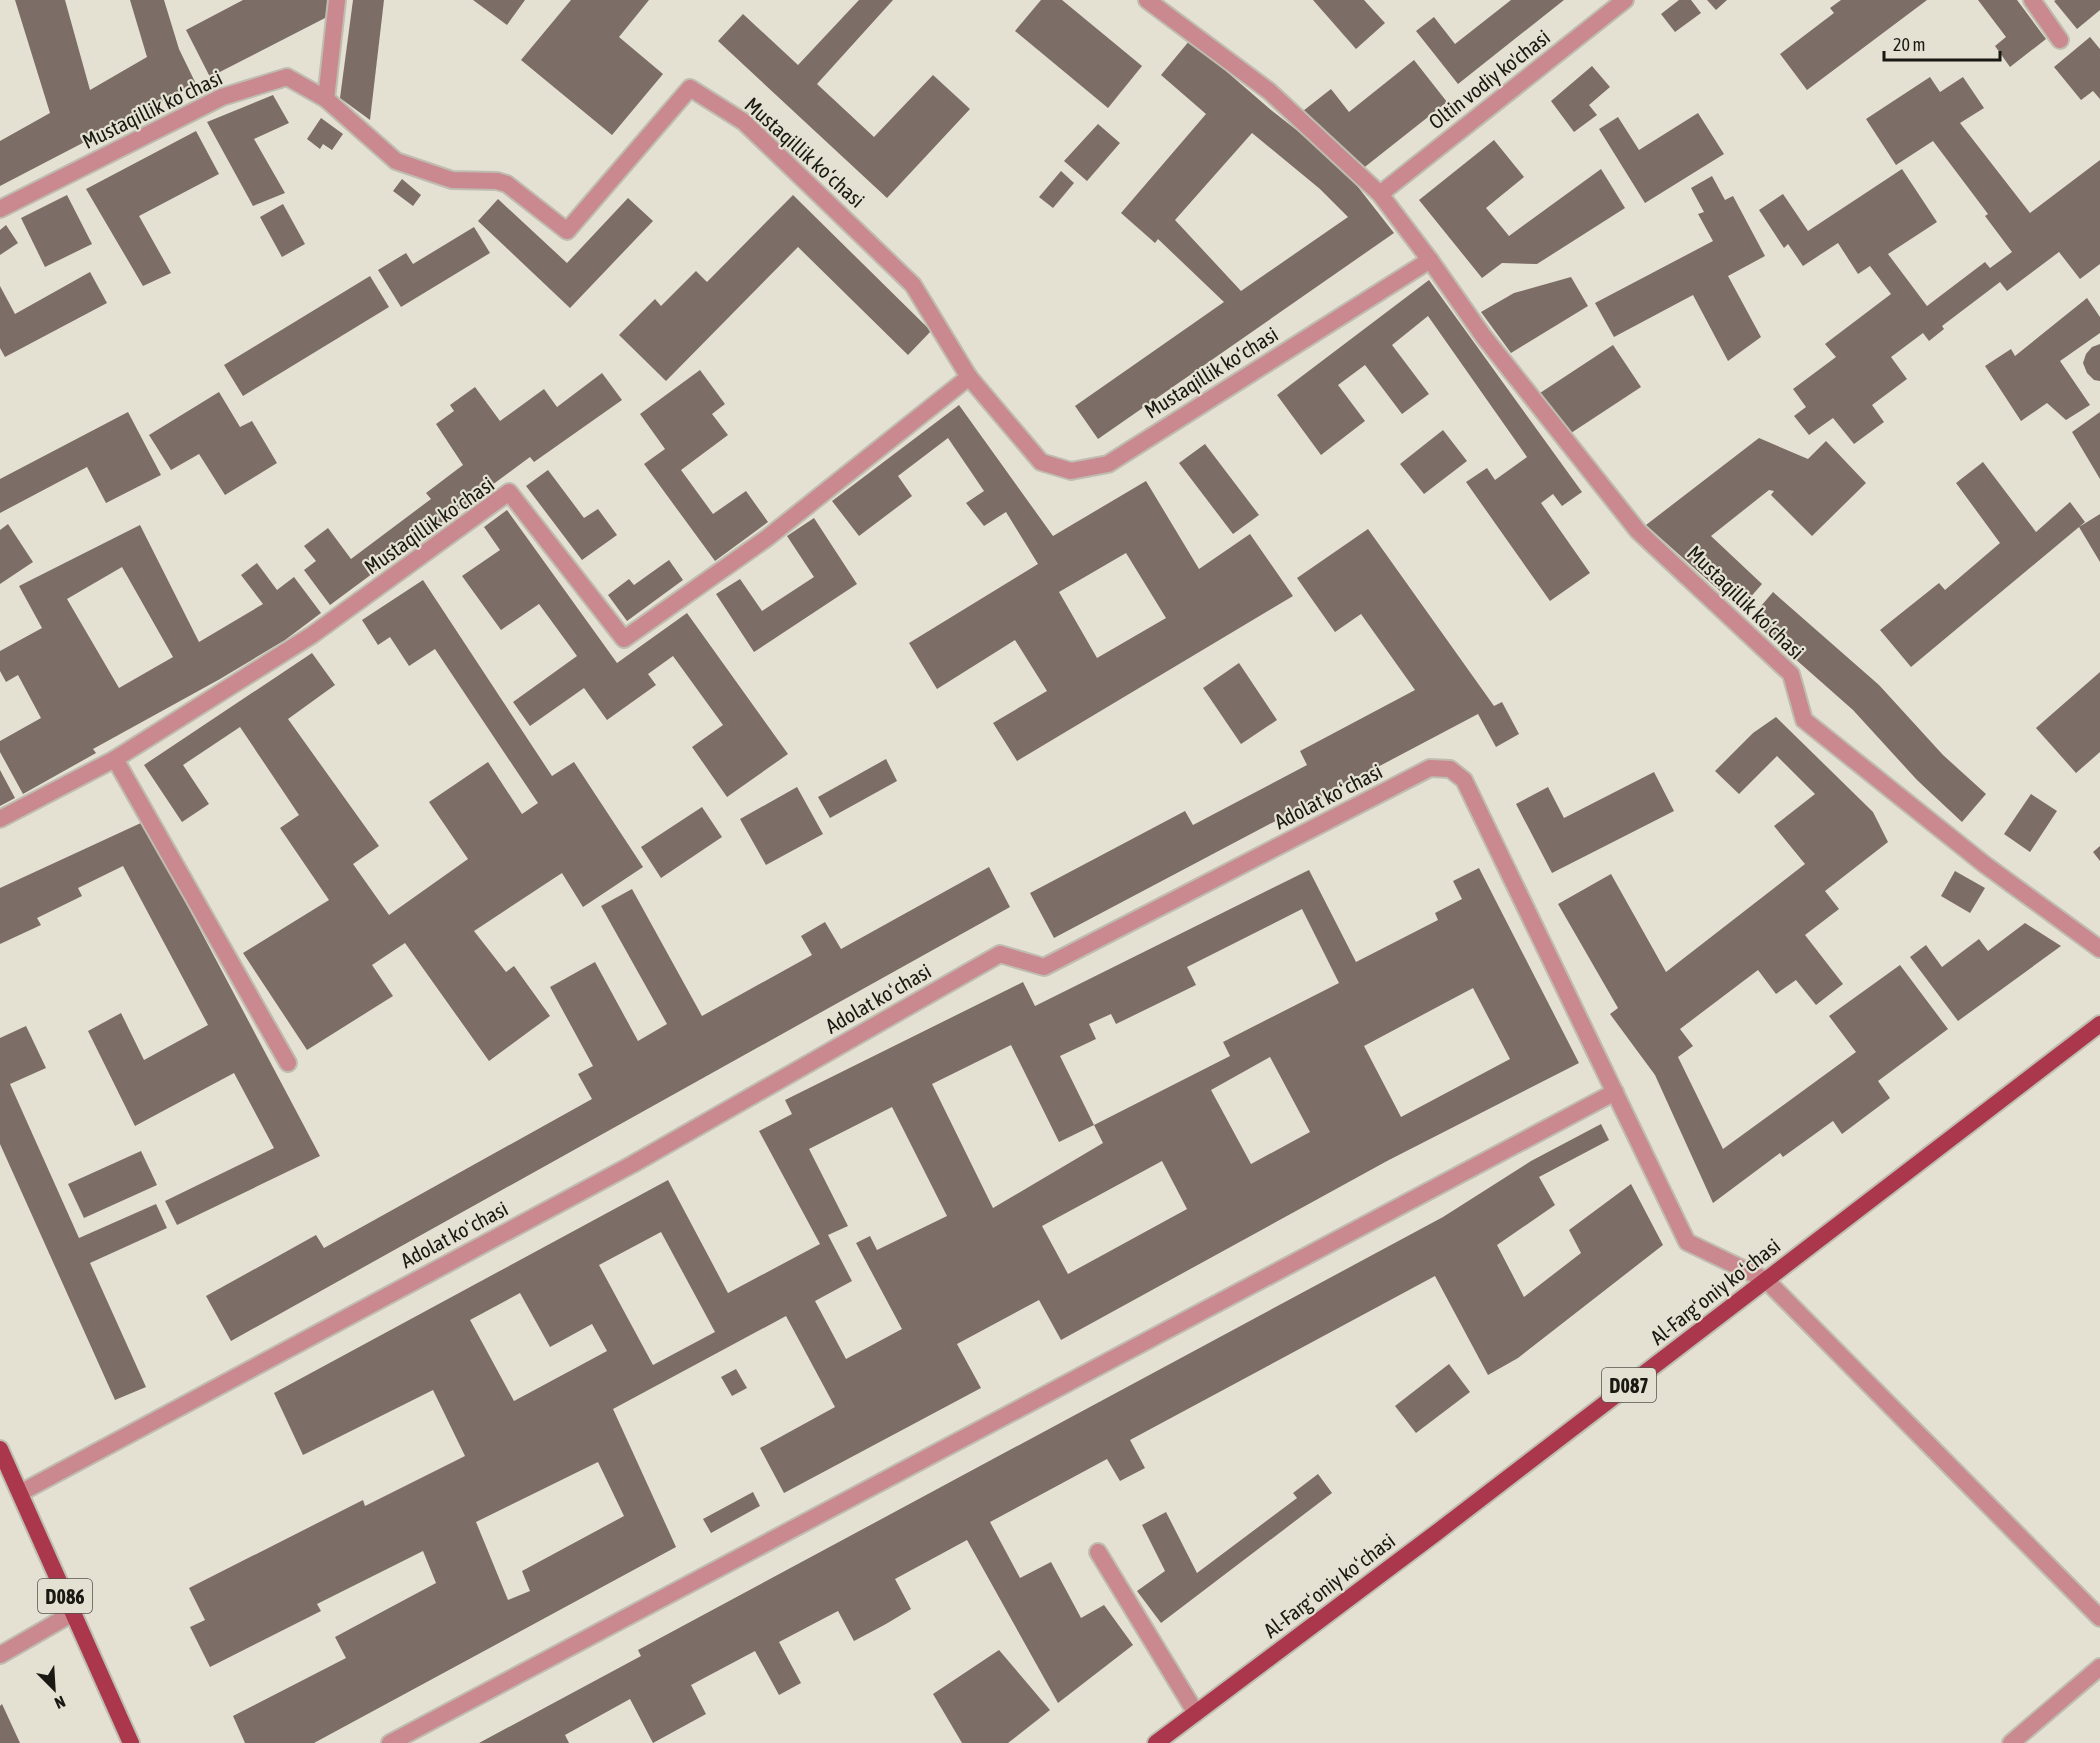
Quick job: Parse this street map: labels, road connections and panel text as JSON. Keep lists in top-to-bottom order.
{
  "streets": {
    "main road": ["Al-Fargʻoniy koʻchasi", "D087", "D086"],
    "street": ["Oltin vodiy ko'chasi", "Mustaqillik ko‘chasi", "Adolat koʻchasi"]
  },
  "crossings": [
    ["Oltin vodiy ko'chasi", "Mustaqillik ko‘chasi"],
    ["Adolat koʻchasi", "Al-Fargʻoniy koʻchasi"],
    ["Adolat koʻchasi", "D086"]
  ],
  "scale_bar": "20 m",
  "north": "bottom right"
}
